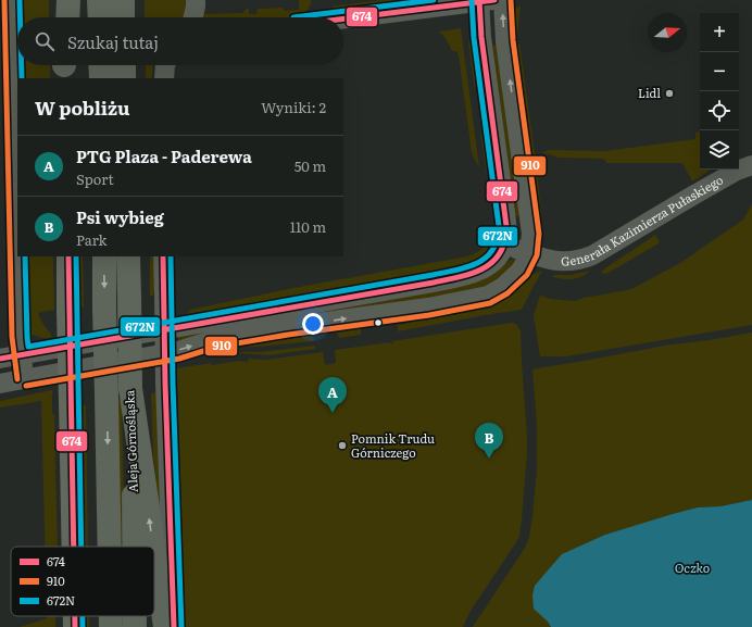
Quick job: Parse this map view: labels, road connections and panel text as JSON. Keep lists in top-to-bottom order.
{
  "streets": {
    "highway": ["Aleja Górnośląska"],
    "street": ["Generała Kazimierza Pułaskiego"]
  },
  "water": ["Oczko"],
  "places": ["Lidl", "Pomnik Trudu Górniczego"],
  "lines": ["transit line 674", "transit line 910", "transit line 672N"],
  "legend": ["674", "910", "672N"],
  "north": "right",
  "page": {
    "map_buttons": ["+", "−"],
    "search": "Szukaj tutaj",
    "heading": ["W pobliżu", "Wyniki: 2"],
    "list": [
      {
        "mark": "A",
        "name": "PTG Plaza - Paderewa",
        "note": "Sport",
        "value": "50 m"
      },
      {
        "mark": "B",
        "name": "Psi wybieg",
        "note": "Park",
        "value": "110 m"
      }
    ],
    "pins": ["A", "B"]
  }
}
